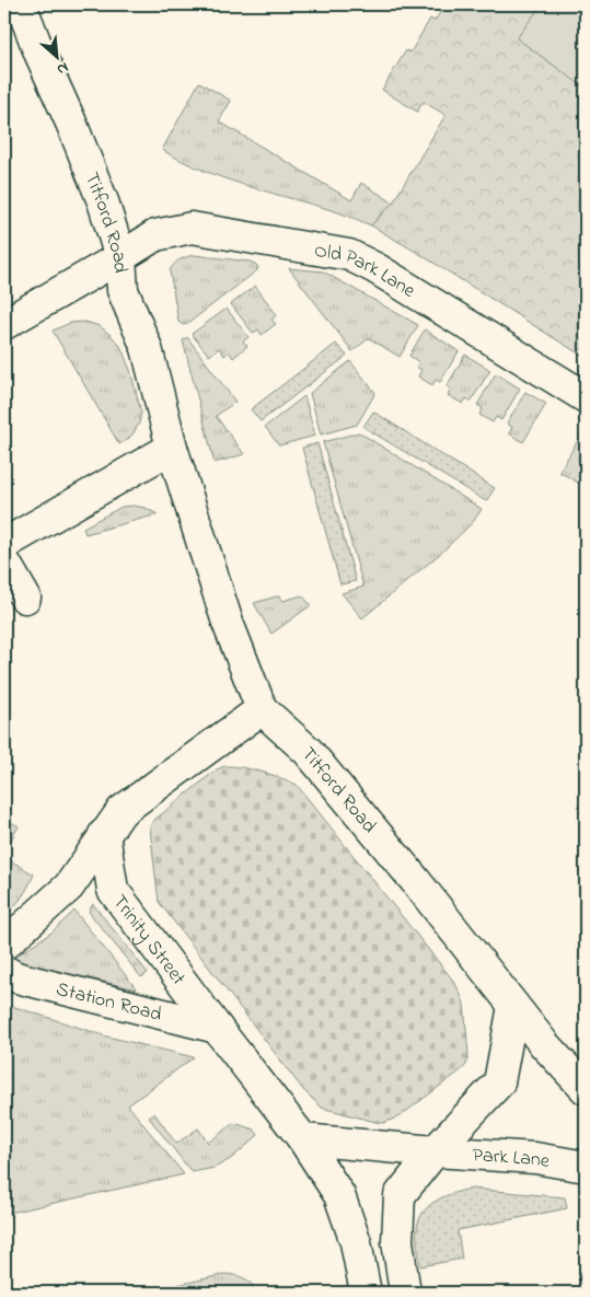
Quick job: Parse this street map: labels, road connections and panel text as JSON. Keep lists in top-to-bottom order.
{
  "streets": {
    "main road": [
      "Titford Road",
      "Old Park Lane",
      "Trinity Street",
      "Station Road",
      "Park Lane"
    ]
  },
  "crossings": [
    ["Titford Road", "Old Park Lane"],
    ["Trinity Street", "Station Road"]
  ],
  "north": "bottom right"
}
